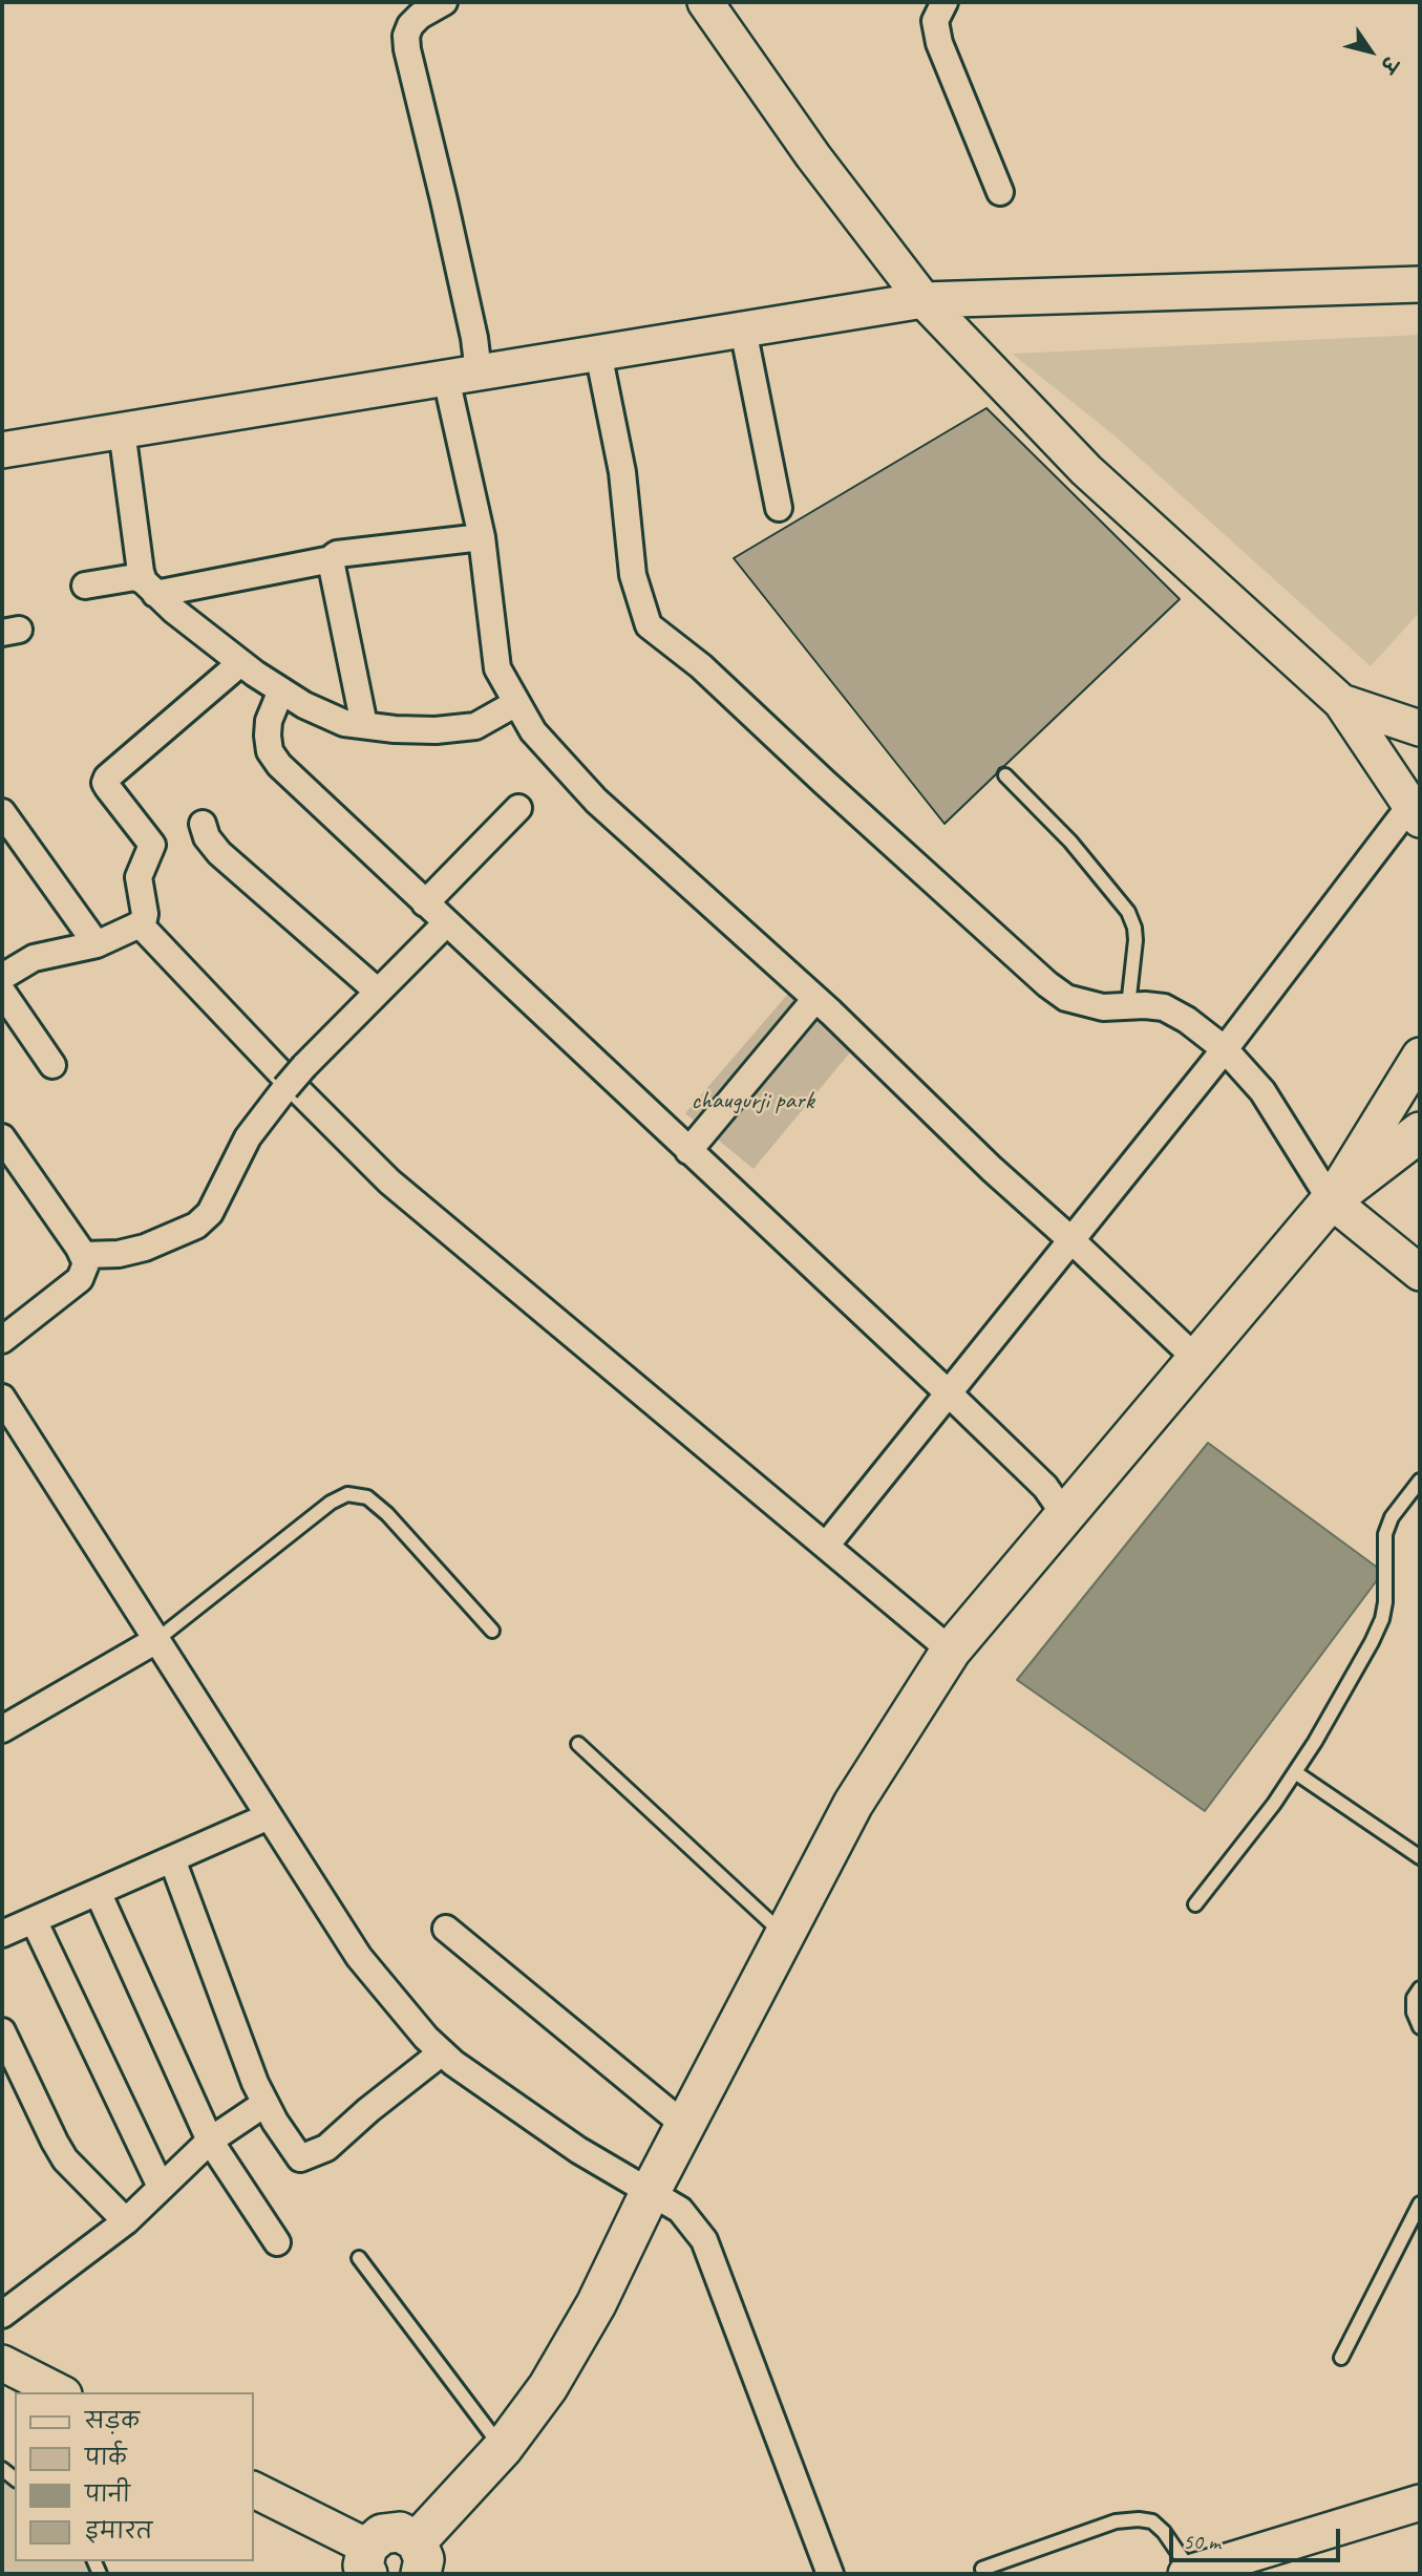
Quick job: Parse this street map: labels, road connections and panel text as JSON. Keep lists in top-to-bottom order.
{
  "parks": ["chaugurji park"],
  "legend": [
    "सड़क",
    "पार्क",
    "पानी",
    "इमारत"
  ],
  "scale_bar": "50 m",
  "north": "bottom right"
}
